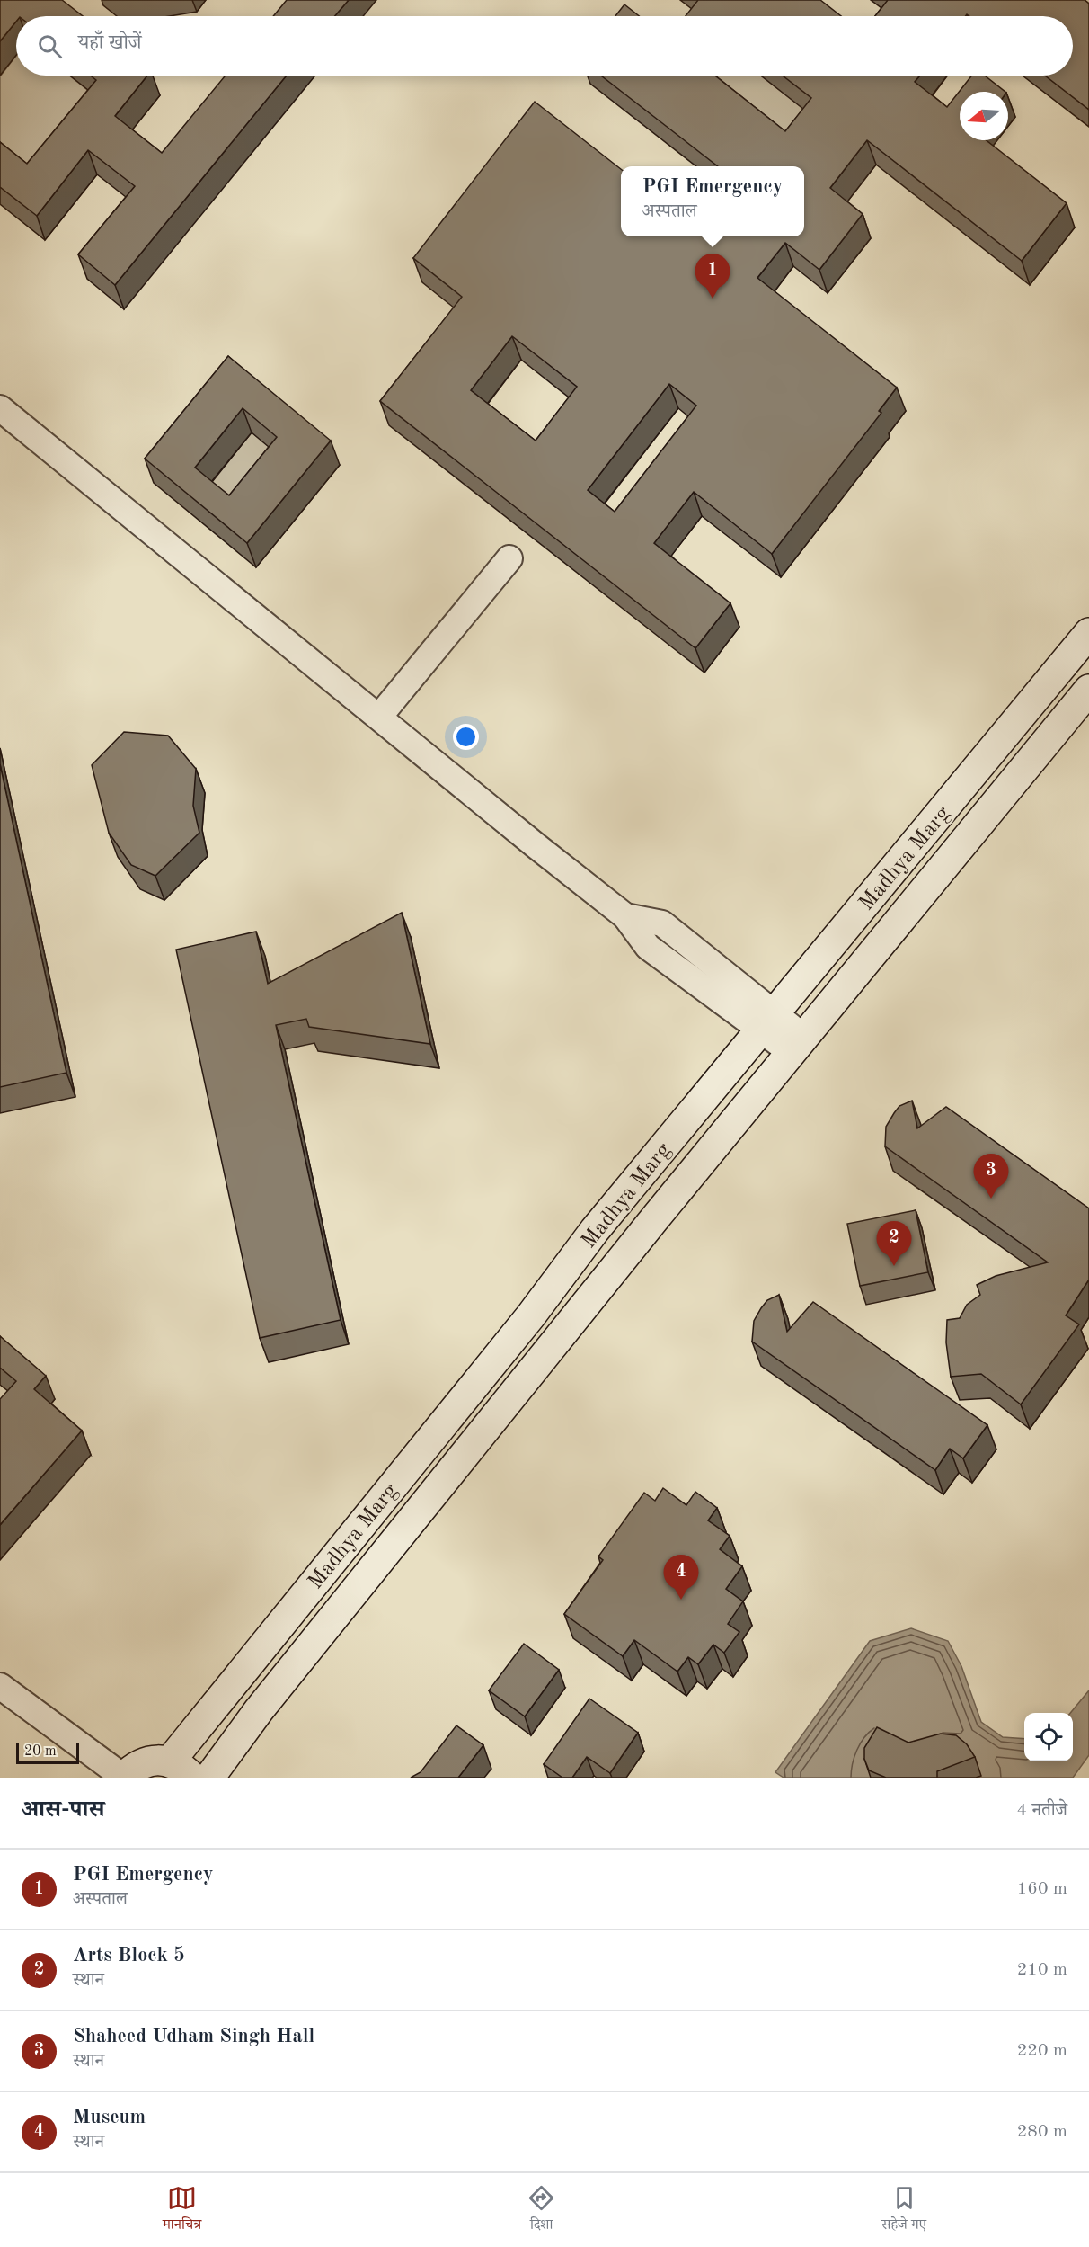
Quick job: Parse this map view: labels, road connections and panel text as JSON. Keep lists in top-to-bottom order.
{
  "streets": {
    "main road": ["Madhya Marg"]
  },
  "scale_bar": "20 m",
  "north": "left",
  "page": {
    "search": "यहाँ खोजें",
    "popup": ["PGI Emergency", "अस्पताल"],
    "pins": [
      "1",
      "3",
      "2",
      "4"
    ],
    "scale": "20 m",
    "heading": ["आस-पास", "4 नतीजे"],
    "list": [
      {
        "mark": "1",
        "name": "PGI Emergency",
        "note": "अस्पताल",
        "value": "160 m"
      },
      {
        "mark": "2",
        "name": "Arts Block 5",
        "note": "स्थान",
        "value": "210 m"
      },
      {
        "mark": "3",
        "name": "Shaheed Udham Singh Hall",
        "note": "स्थान",
        "value": "220 m"
      },
      {
        "mark": "4",
        "name": "Museum",
        "note": "स्थान",
        "value": "280 m"
      }
    ],
    "nav": ["मानचित्र", "दिशा", "सहेजे गए"]
  }
}
